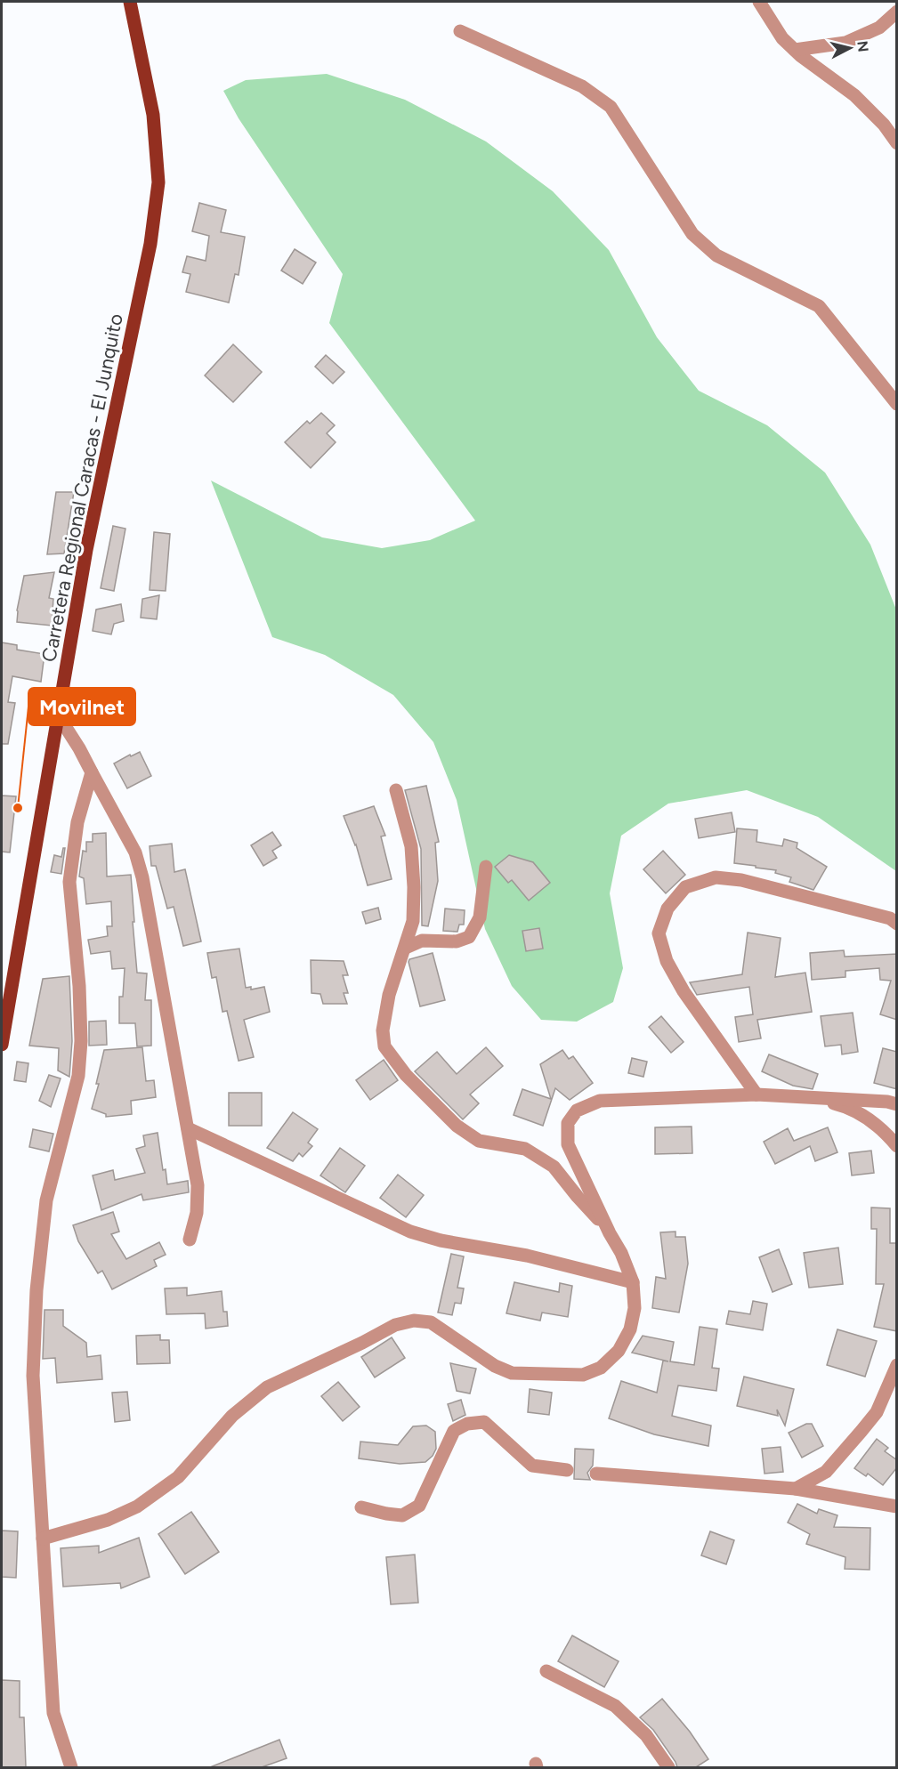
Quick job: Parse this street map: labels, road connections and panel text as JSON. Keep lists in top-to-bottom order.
{
  "streets": {
    "main road": ["Carretera Regional Caracas - El Junquito"]
  },
  "places": ["Movilnet"],
  "north": "right"
}
